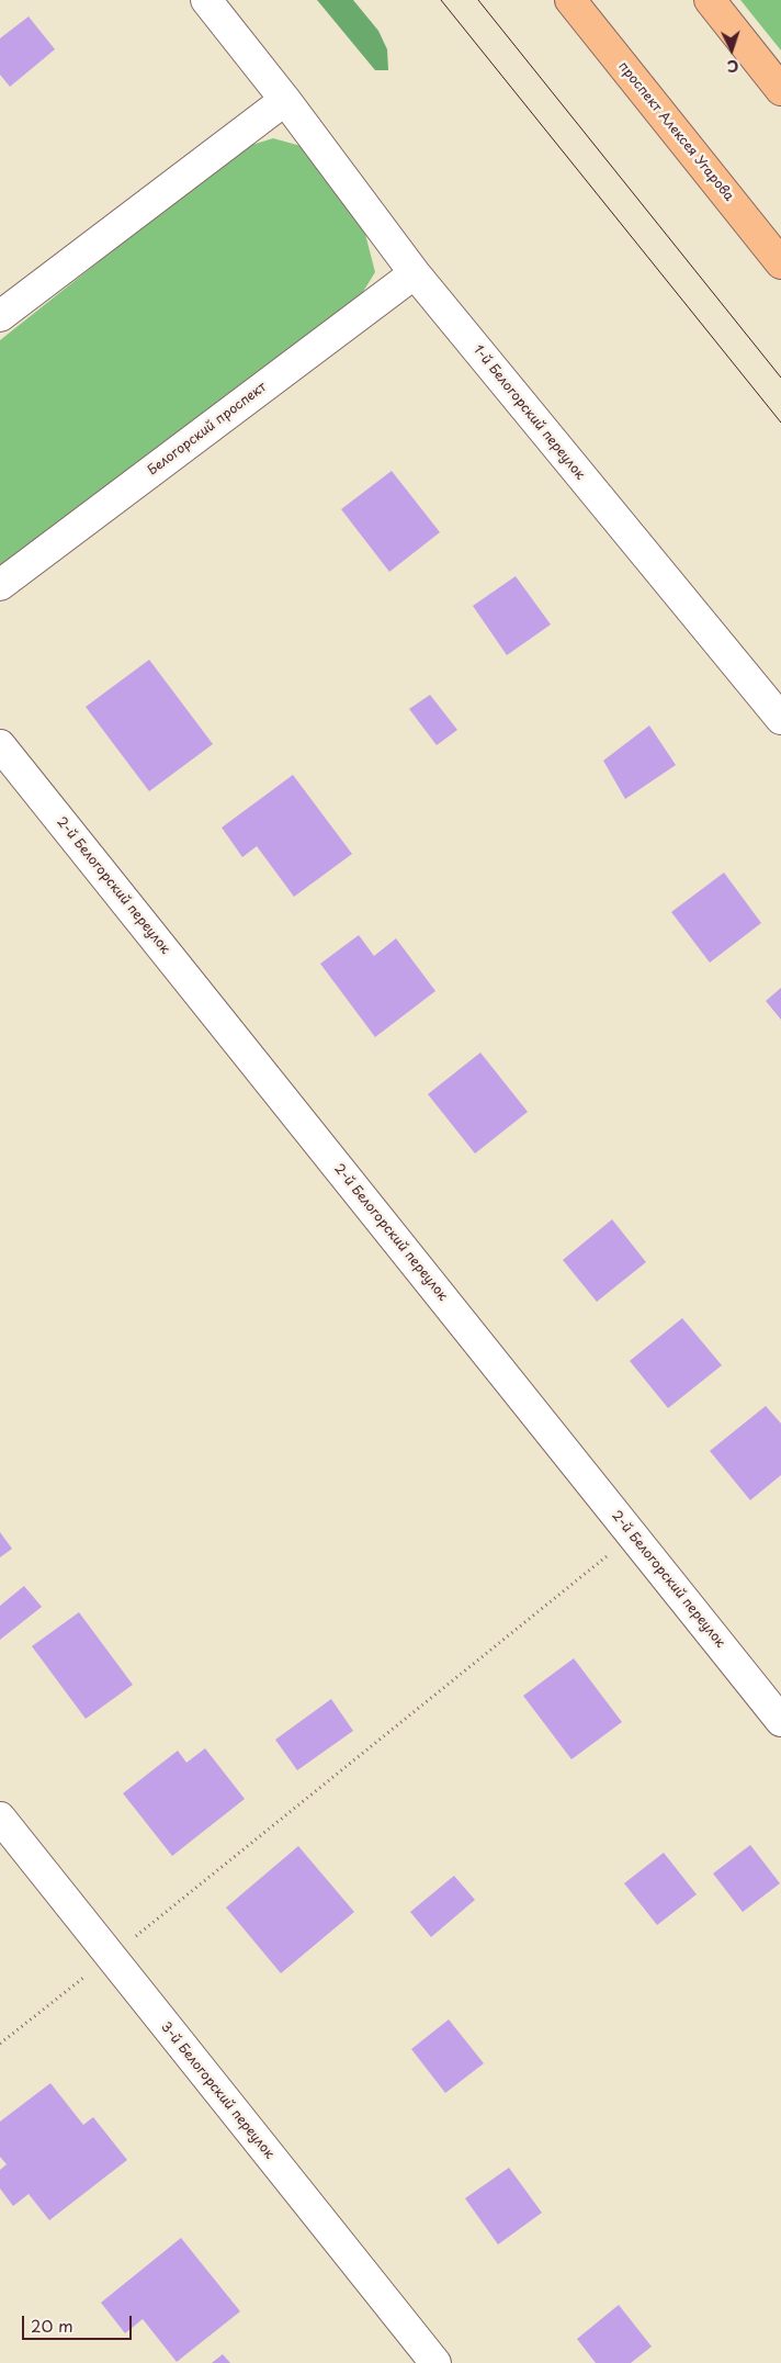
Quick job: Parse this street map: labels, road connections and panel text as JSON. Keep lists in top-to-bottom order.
{
  "streets": {
    "main road": ["проспект Алексея Угарова"],
    "street": [
      "1-й Белогорский переулок",
      "Белогорский проспект",
      "2-й Белогорский переулок",
      "3-й Белогорский переулок"
    ]
  },
  "crossings": [
    ["1-й Белогорский переулок", "Белогорский проспект"]
  ],
  "scale_bar": "20 m",
  "north": "bottom"
}
